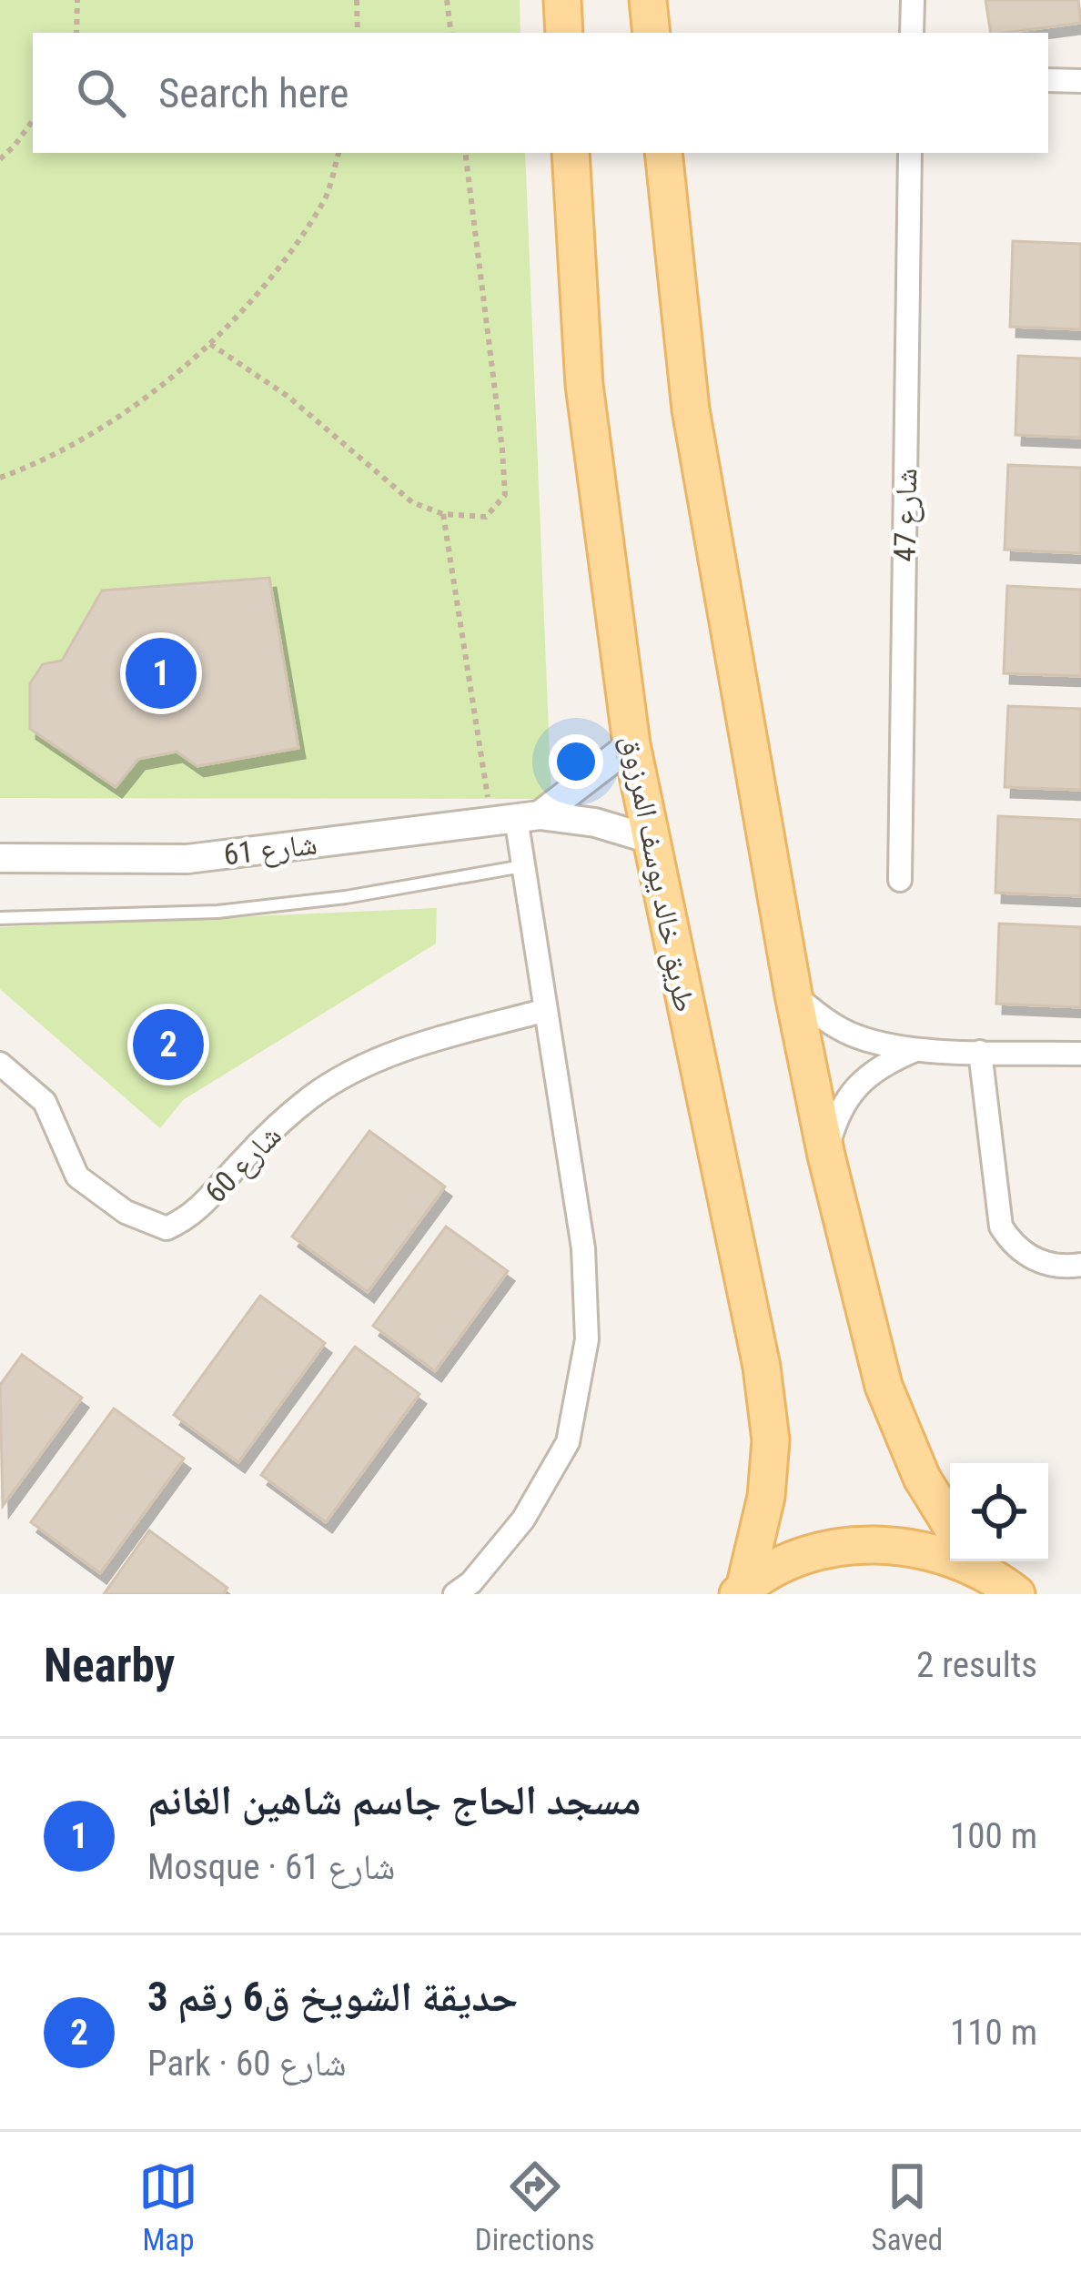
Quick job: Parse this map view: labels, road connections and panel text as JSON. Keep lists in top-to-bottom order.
{
  "streets": {
    "main road": ["طريق خالد يوسف المرزوق"],
    "street": ["شارع 47", "شارع 61", "شارع 60"]
  },
  "crossings": [
    ["شارع 61", "طريق خالد يوسف المرزوق"]
  ],
  "page": {
    "search": "Search here",
    "pins": ["1", "2"],
    "heading": ["Nearby", "2 results"],
    "list": [
      {
        "mark": "1",
        "name": "مسجد الحاج جاسم شاهين الغانم",
        "note": "Mosque · شارع 61",
        "value": "100 m"
      },
      {
        "mark": "2",
        "name": "حديقة الشويخ ق6 رقم 3",
        "note": "Park · شارع 60",
        "value": "110 m"
      }
    ],
    "nav": ["Map", "Directions", "Saved"]
  }
}
